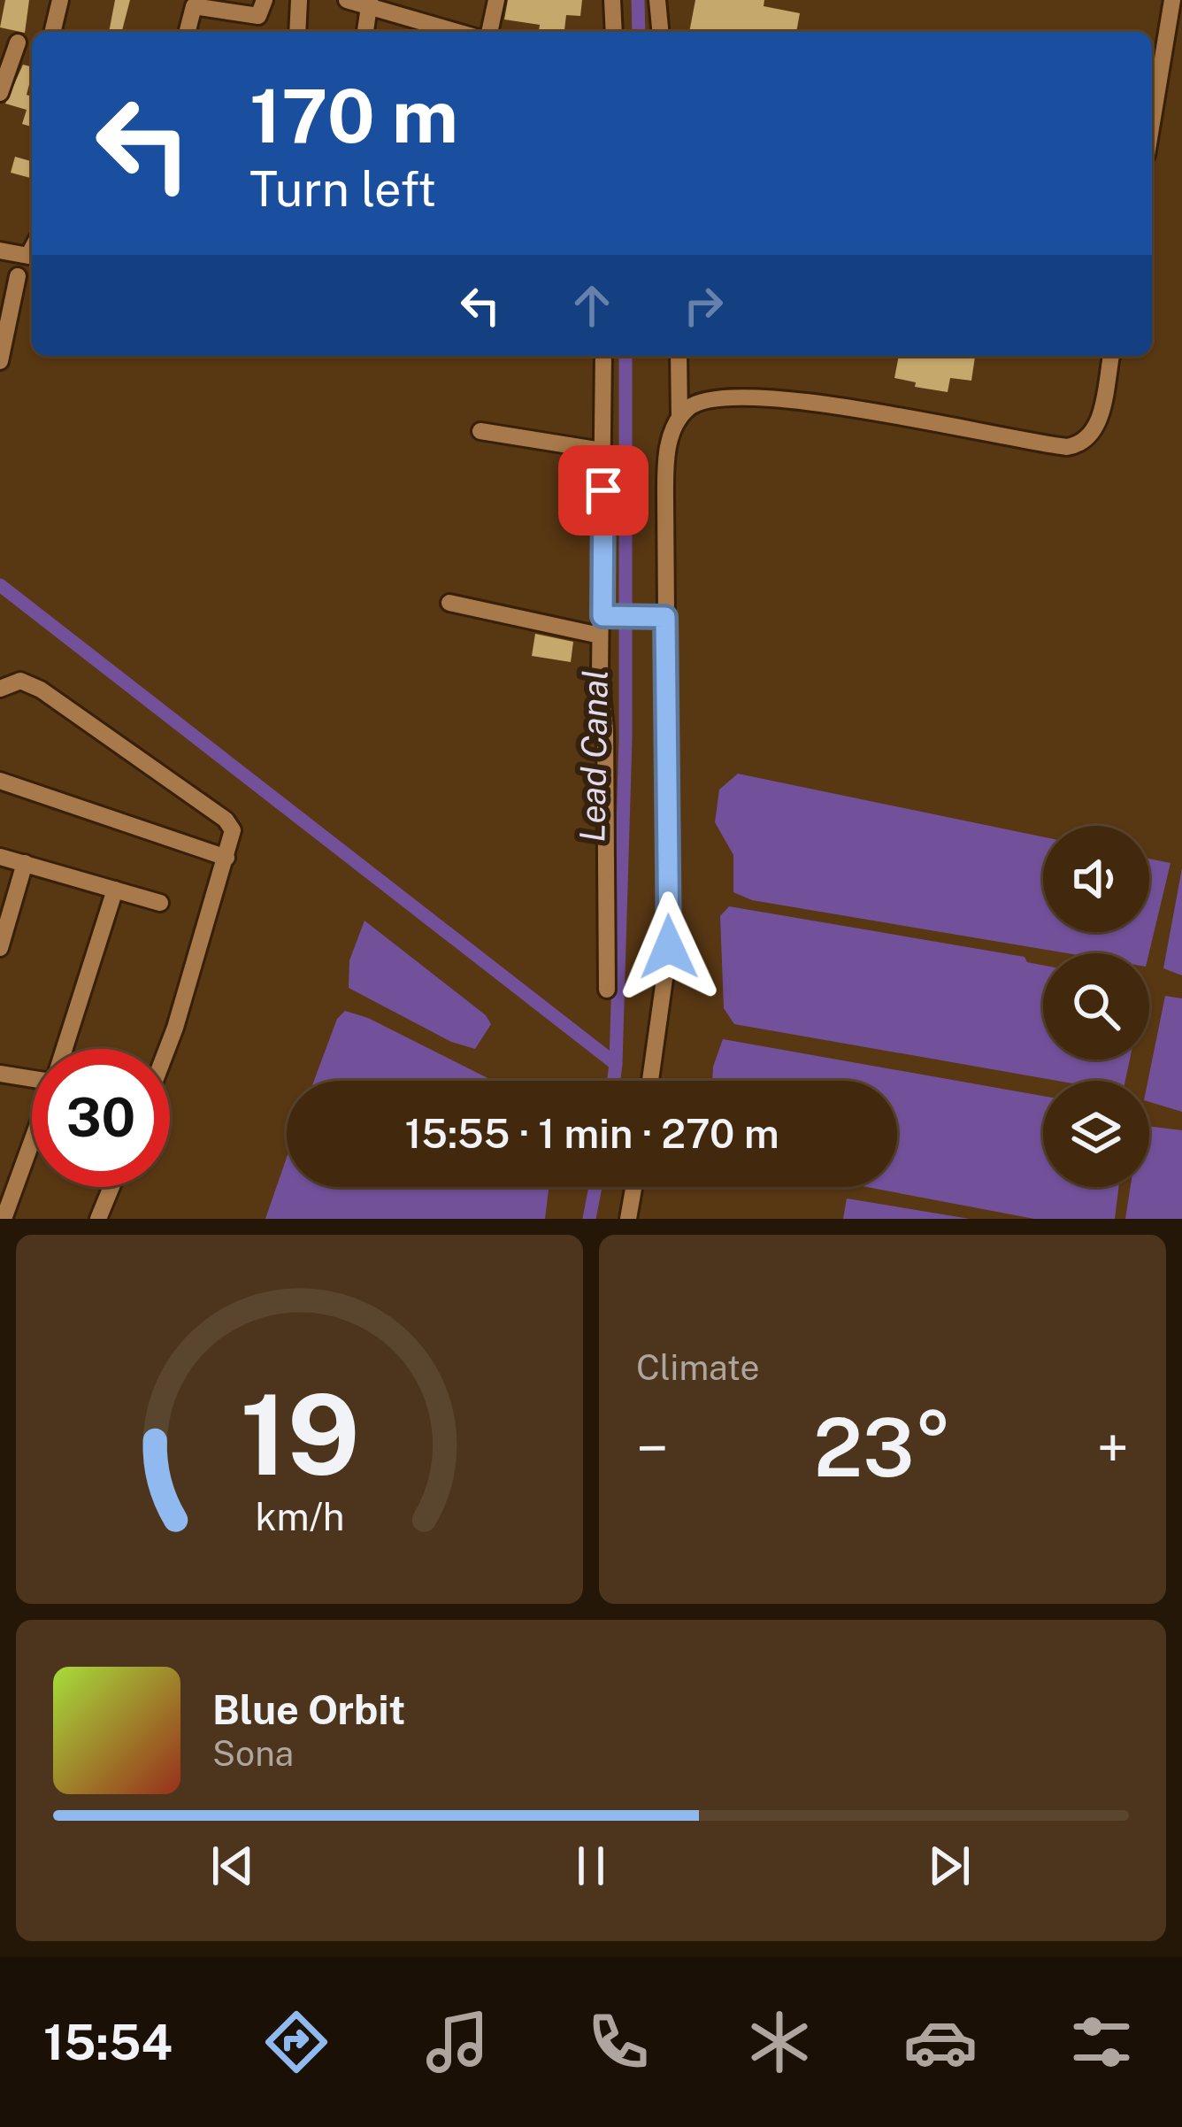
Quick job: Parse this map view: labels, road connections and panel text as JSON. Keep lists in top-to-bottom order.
{
  "water": ["Lead Canal"],
  "page": {
    "turn": ["170 m", "Turn left"],
    "limit": "30",
    "trip": "15:55 · 1 min · 270 m",
    "tile": "Climate",
    "heat": ["−", "23°", "+"],
    "song": ["Blue Orbit", "Sona"],
    "tabs": "15:54",
    "gauge": ["19", "km/h"]
  }
}
